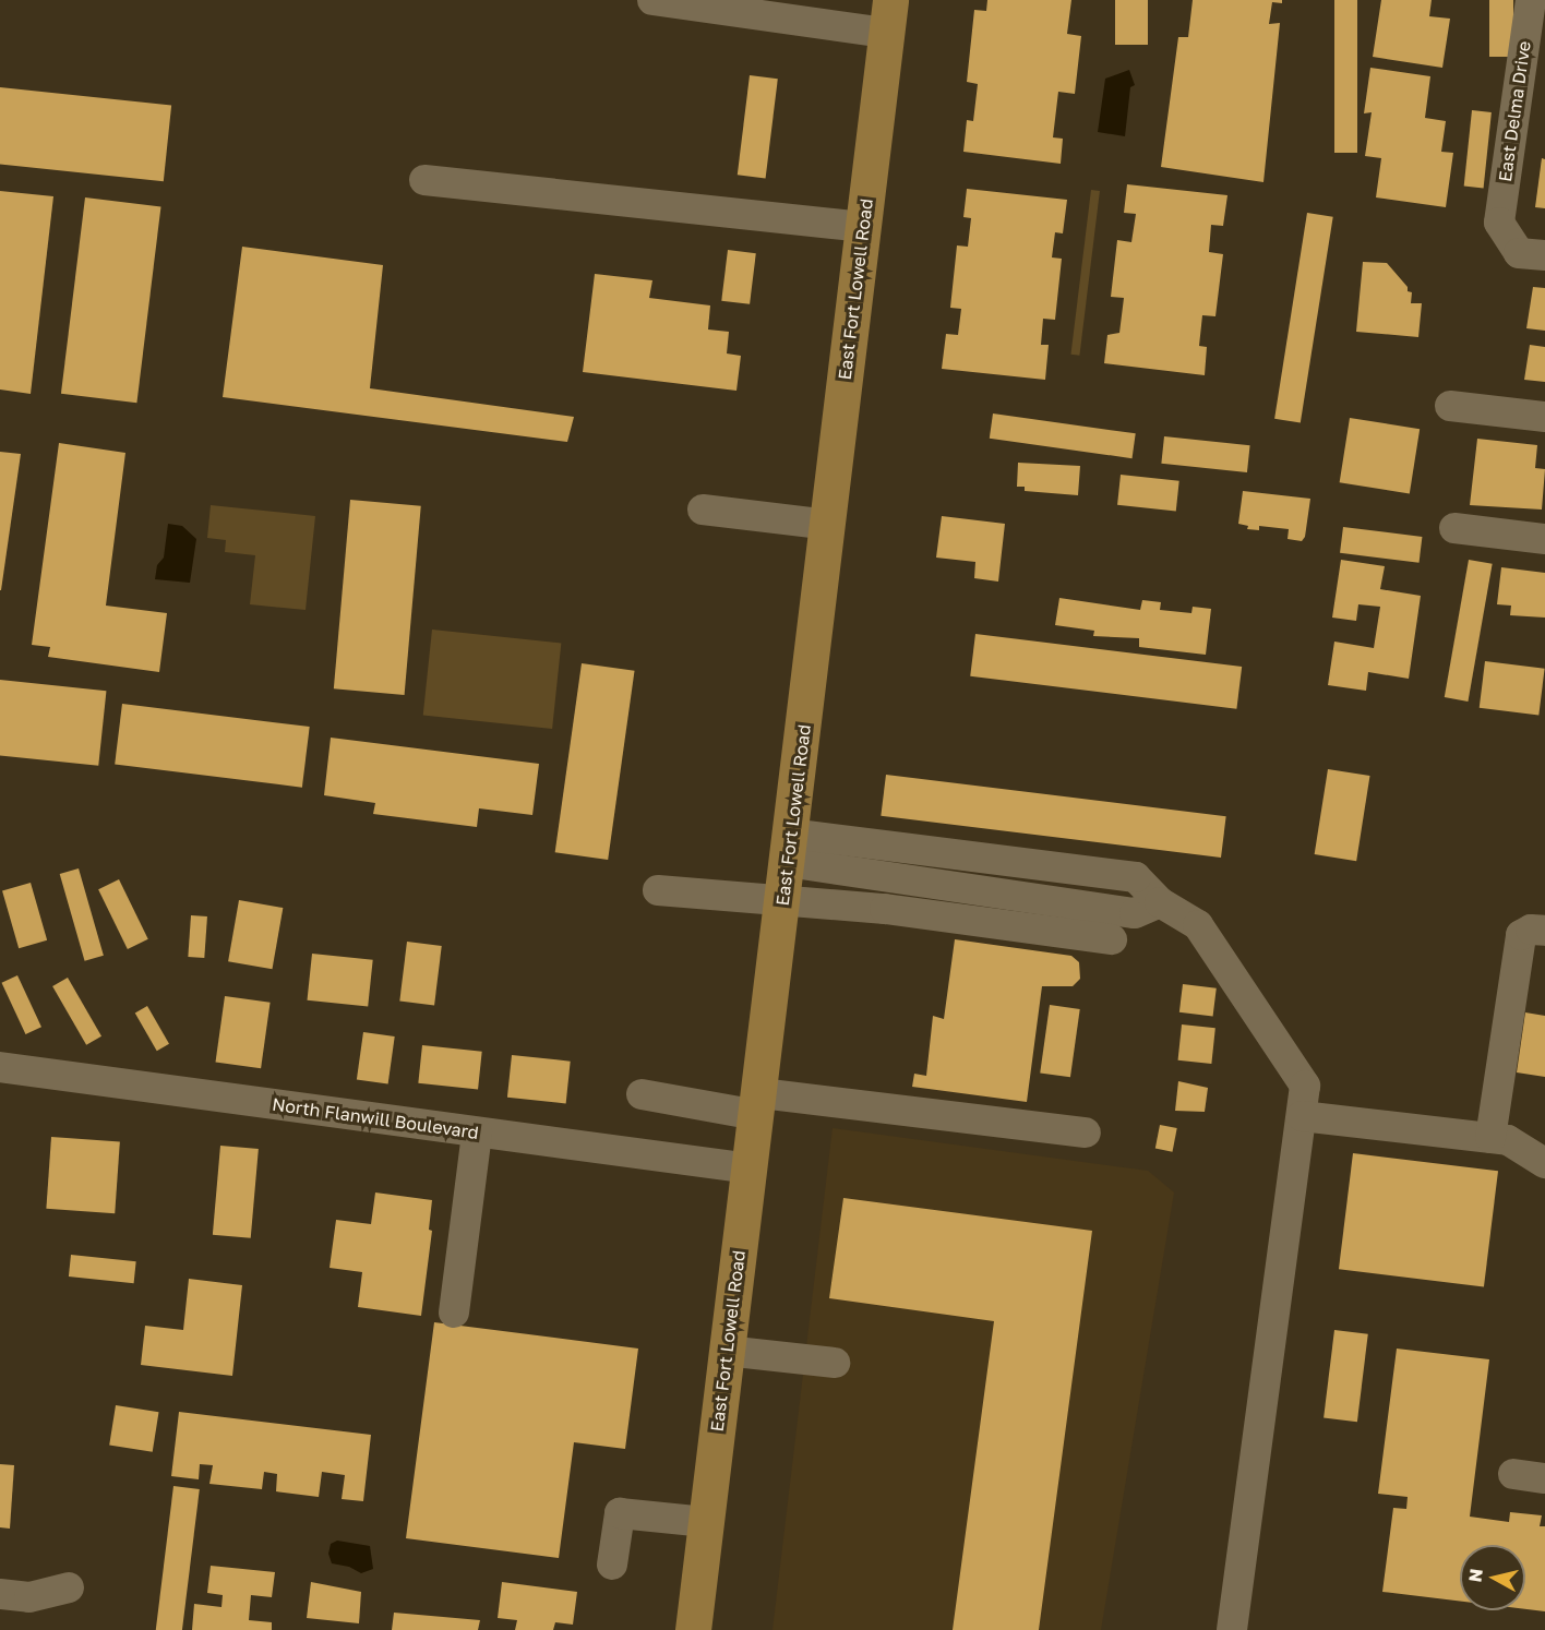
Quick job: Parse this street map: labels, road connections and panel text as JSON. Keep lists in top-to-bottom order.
{
  "streets": {
    "main road": ["East Fort Lowell Road"],
    "street": ["East Delma Drive", "North Flanwill Boulevard"]
  },
  "crossings": [
    ["East Fort Lowell Road", "North Flanwill Boulevard"]
  ],
  "north": "left"
}
